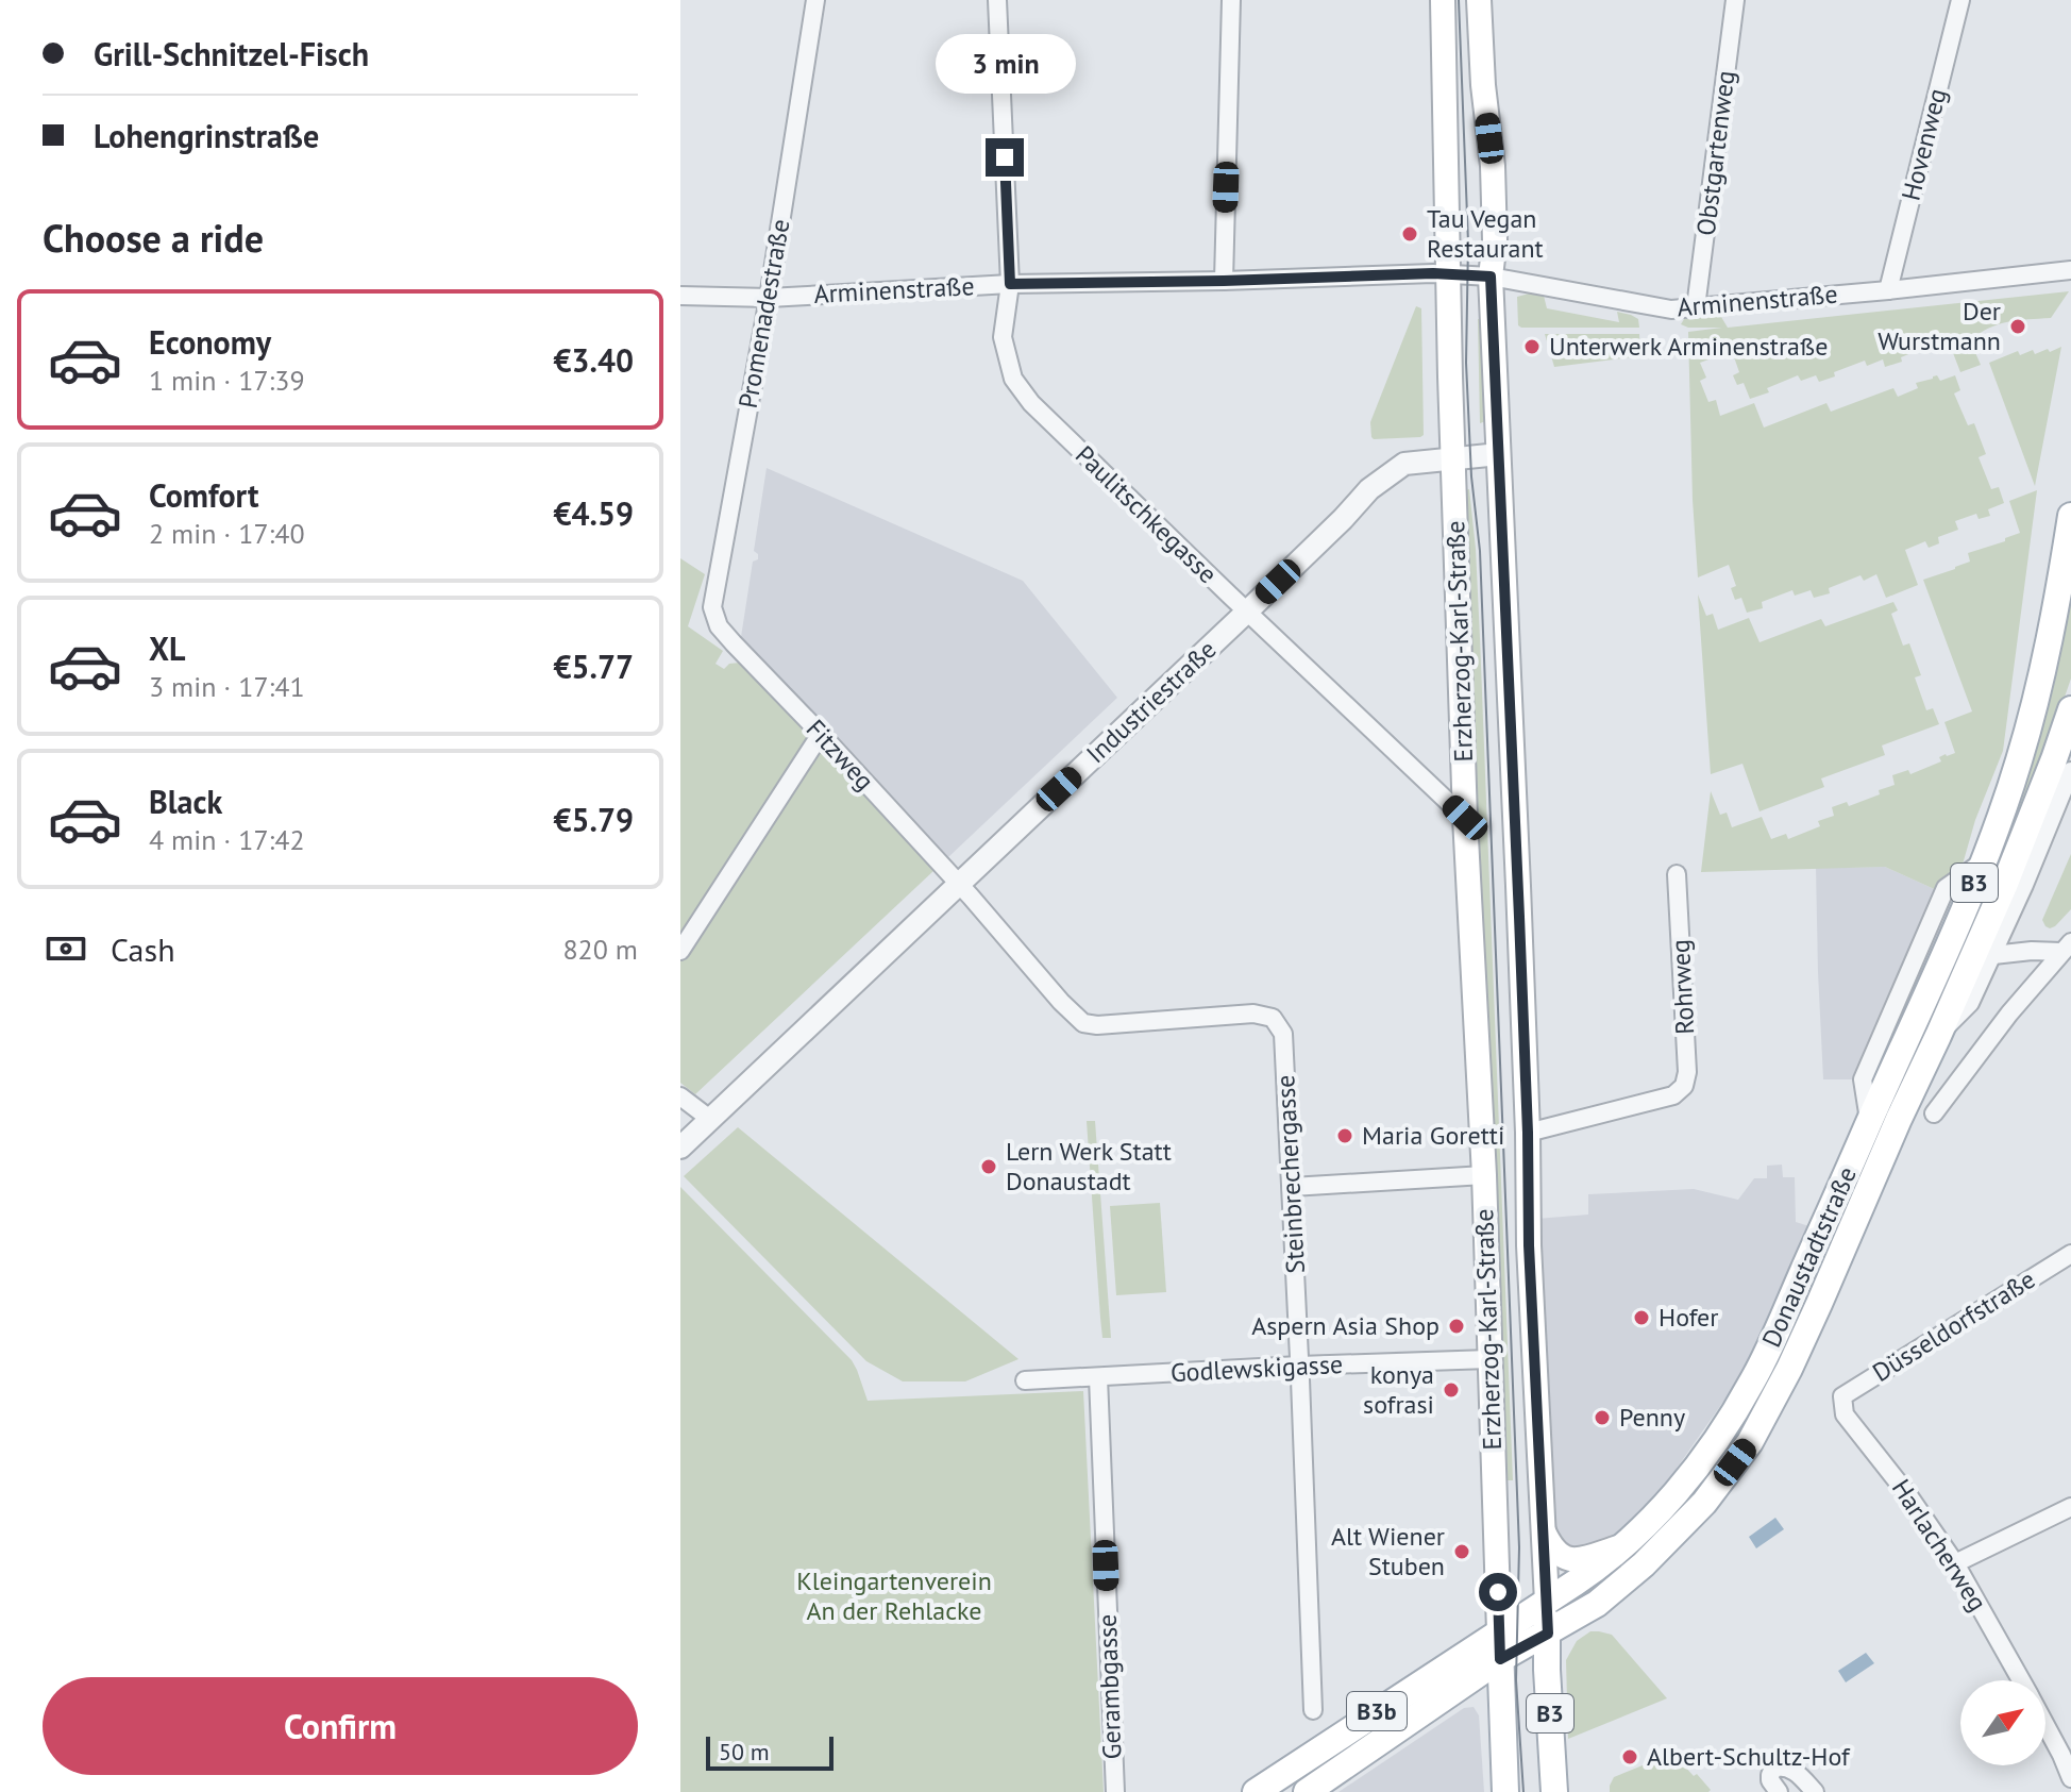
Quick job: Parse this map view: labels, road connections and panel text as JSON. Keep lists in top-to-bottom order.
{
  "streets": {
    "main road": [
      "Erzherzog-Karl-Straße",
      "B3",
      "Donaustadtstraße",
      "B3b"
    ],
    "street": [
      "Hovenweg",
      "Obstgartenweg",
      "Arminenstraße",
      "Promenadestraße",
      "Paulitschkegasse",
      "Industriestraße",
      "Fitzweg",
      "Rohrweg",
      "Steinbrechergasse",
      "Düsseldorfstraße",
      "Godlewskigasse",
      "Harlacherweg",
      "Gerambgasse"
    ]
  },
  "crossings": [
    ["Hovenweg", "Arminenstraße"],
    ["Obstgartenweg", "Arminenstraße"],
    ["Arminenstraße", "Promenadestraße"],
    ["Arminenstraße", "Paulitschkegasse"],
    ["Arminenstraße", "Erzherzog-Karl-Straße"],
    ["Promenadestraße", "Fitzweg"],
    ["Paulitschkegasse", "Erzherzog-Karl-Straße"],
    ["Paulitschkegasse", "Industriestraße"],
    ["Erzherzog-Karl-Straße", "Industriestraße"],
    ["Erzherzog-Karl-Straße", "Rohrweg"],
    ["Erzherzog-Karl-Straße", "Donaustadtstraße"],
    ["Erzherzog-Karl-Straße", "Godlewskigasse"],
    ["Industriestraße", "Fitzweg"],
    ["Industriestraße", "Steinbrechergasse"],
    ["Fitzweg", "Steinbrechergasse"],
    ["Steinbrechergasse", "Godlewskigasse"],
    ["Düsseldorfstraße", "Harlacherweg"],
    ["Godlewskigasse", "Gerambgasse"]
  ],
  "parks": ["Kleingartenverein An der Rehlacke"],
  "places": [
    "Tau Vegan Restaurant",
    "Der Wurstmann",
    "Unterwerk Arminenstraße",
    "Maria Goretti",
    "Lern Werk Statt Donaustadt",
    "Hofer",
    "Aspern Asia Shop",
    "konya sofrasi",
    "Penny",
    "Alt Wiener Stuben",
    "Albert-Schultz-Hof"
  ],
  "scale_bar": "50 m",
  "north": "top right",
  "page": {
    "banner": ["Grill-Schnitzel-Fisch", "Lohengrinstraße"],
    "bubble": "3 min",
    "heading": "Choose a ride",
    "list": [
      {
        "name": "Economy",
        "note": "1 min · 17:39",
        "value": "€3.40"
      },
      {
        "name": "Comfort",
        "note": "2 min · 17:40",
        "value": "€4.59"
      },
      {
        "name": "XL",
        "note": "3 min · 17:41",
        "value": "€5.77"
      },
      {
        "name": "Black",
        "note": "4 min · 17:42",
        "value": "€5.79"
      }
    ],
    "pay": ["Cash", "820 m"],
    "buttons": "Confirm",
    "scale": "50 m"
  }
}
